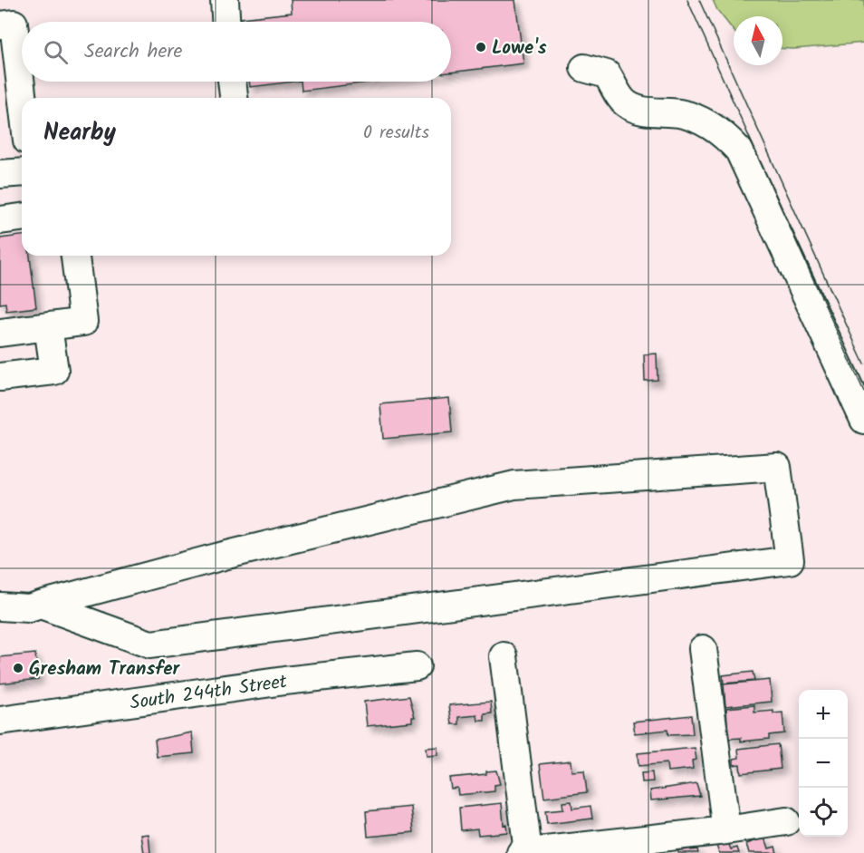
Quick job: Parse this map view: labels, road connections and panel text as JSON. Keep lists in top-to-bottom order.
{
  "streets": {
    "street": ["South 244th Street"]
  },
  "places": ["Lowe's", "Gresham Transfer"],
  "north": "top",
  "page": {
    "search": "Search here",
    "heading": ["Nearby", "0 results"],
    "map_buttons": ["+", "−"]
  }
}
